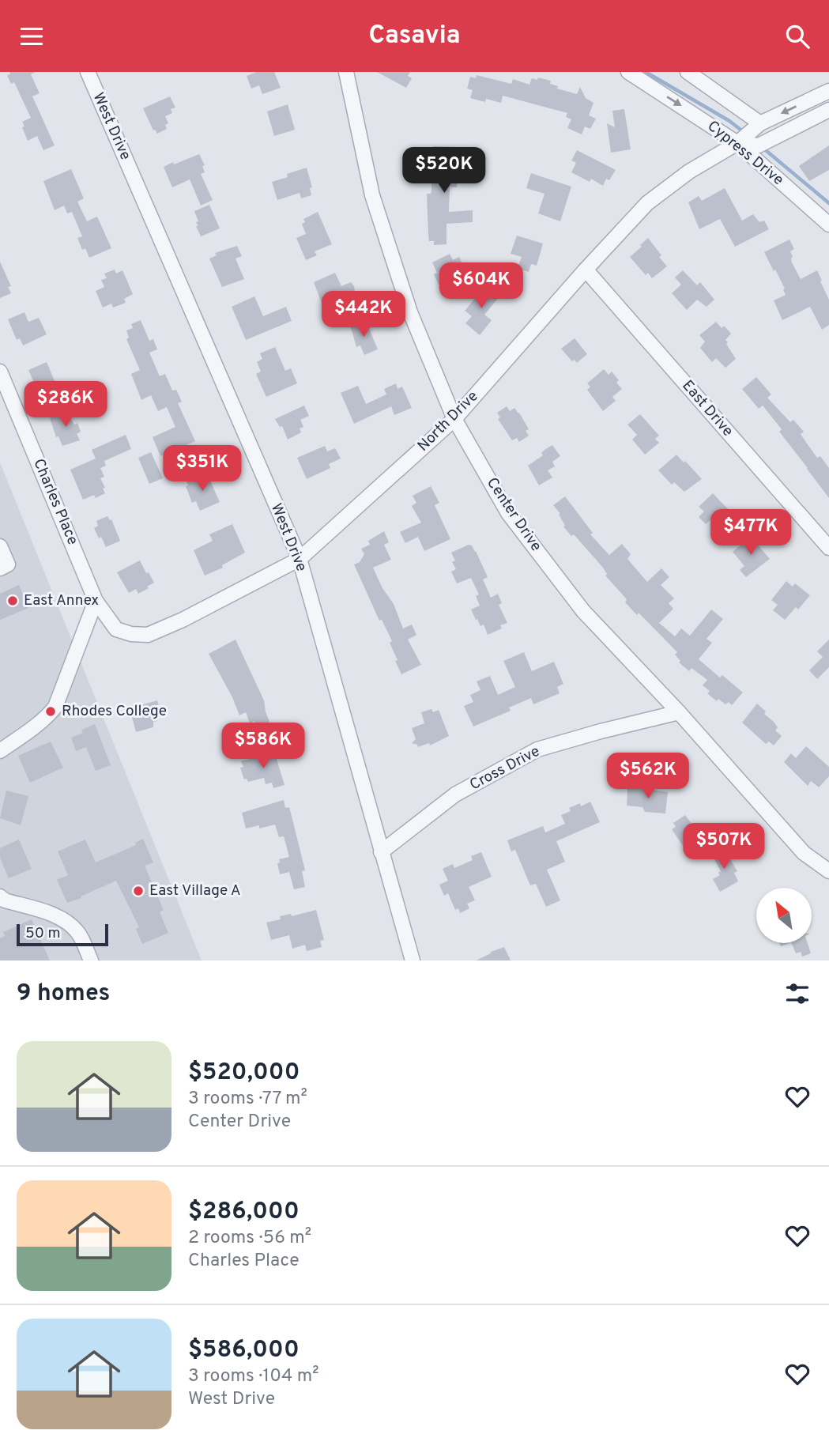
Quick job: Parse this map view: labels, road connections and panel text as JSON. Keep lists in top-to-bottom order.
{
  "streets": {
    "street": [
      "West Drive",
      "Cypress Drive",
      "East Drive",
      "North Drive",
      "Charles Place",
      "Center Drive",
      "Cross Drive"
    ]
  },
  "crossings": [
    ["West Drive", "North Drive"],
    ["West Drive", "Cross Drive"],
    ["Cypress Drive", "North Drive"],
    ["East Drive", "North Drive"],
    ["North Drive", "Charles Place"],
    ["North Drive", "Center Drive"],
    ["Center Drive", "Cross Drive"]
  ],
  "places": ["East Annex", "Rhodes College", "East Village A"],
  "scale_bar": "50 m",
  "north": "top left",
  "page": {
    "header": "Casavia",
    "price": [
      "$520K",
      "$604K",
      "$442K",
      "$286K",
      "$351K",
      "$477K",
      "$586K",
      "$562K",
      "$507K"
    ],
    "scale": "50 m",
    "heading": "9 homes",
    "list": [
      {
        "name": "$520,000",
        "note": "3 rooms · 77 m² · Center Drive"
      },
      {
        "name": "$286,000",
        "note": "2 rooms · 56 m² · Charles Place"
      },
      {
        "name": "$586,000",
        "note": "3 rooms · 104 m² · West Drive"
      }
    ]
  }
}
